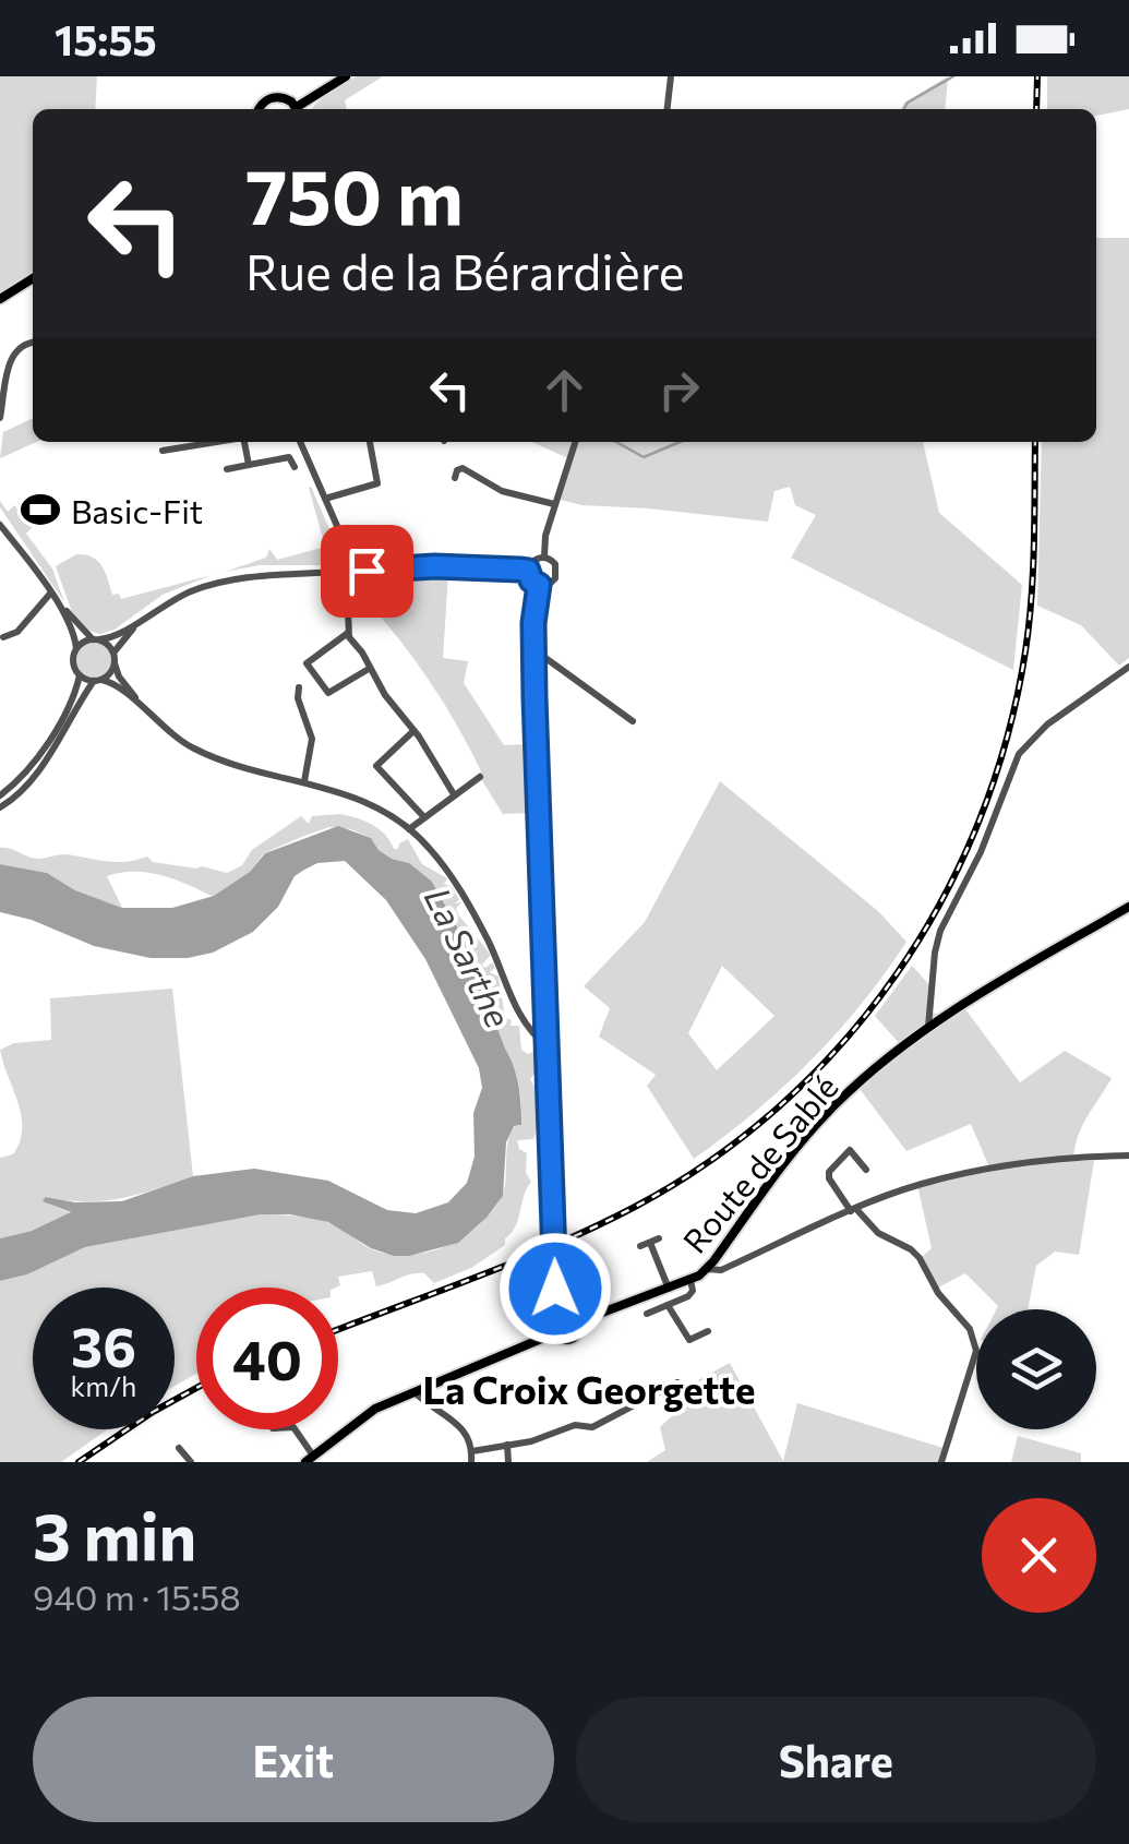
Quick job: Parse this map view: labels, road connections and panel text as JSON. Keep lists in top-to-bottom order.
{
  "streets": {
    "main road": ["Route de Sablé"]
  },
  "districts": ["La Croix Georgette"],
  "water": ["La Sarthe"],
  "places": {
    "sports": ["Basic-Fit"]
  },
  "page": {
    "status": "15:55",
    "turn": ["750 m", "Rue de la Bérardière"],
    "speed": "36 km/h",
    "limit": "40",
    "heading": ["3 min", "940 m · 15:58"],
    "buttons": ["Exit", "Share"]
  }
}
